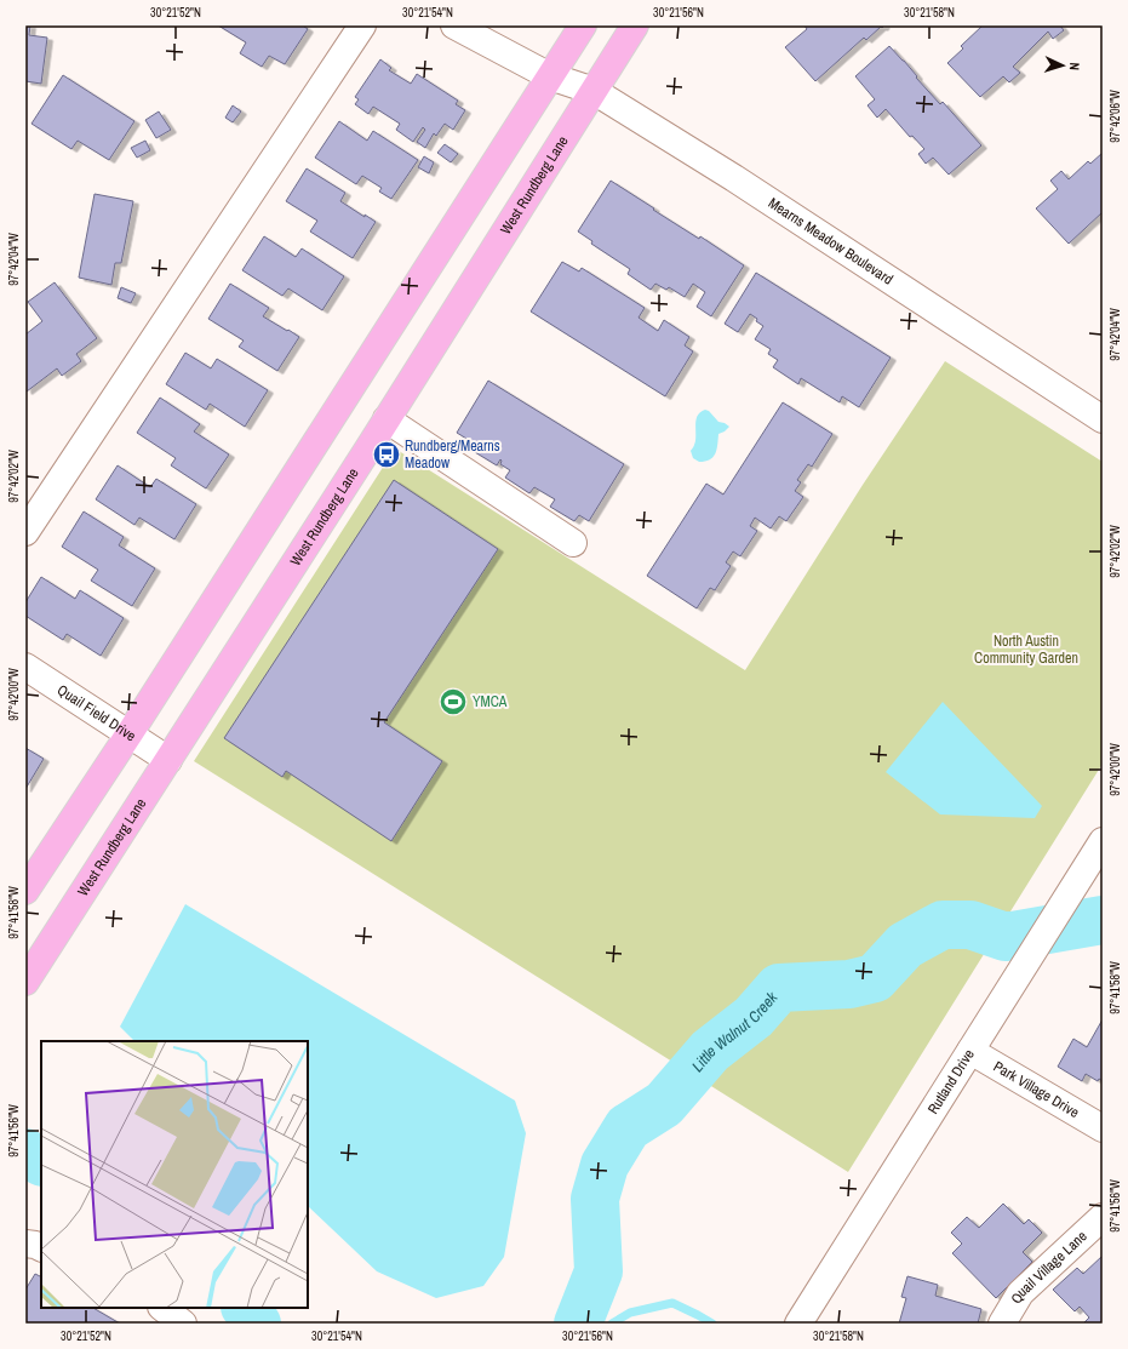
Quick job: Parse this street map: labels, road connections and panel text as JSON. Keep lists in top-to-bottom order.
{
  "streets": {
    "main road": ["West Rundberg Lane"],
    "street": [
      "Mearns Meadow Boulevard",
      "Quail Field Drive",
      "Rutland Drive",
      "Park Village Drive",
      "Quail Village Lane"
    ]
  },
  "crossings": [
    ["West Rundberg Lane", "Mearns Meadow Boulevard"],
    ["West Rundberg Lane", "Quail Field Drive"],
    ["Rutland Drive", "Park Village Drive"]
  ],
  "water": ["Little Walnut Creek"],
  "parks": ["North Austin Community Garden"],
  "places": {
    "bus stop": ["Rundberg/Mearns Meadow"],
    "sports": ["YMCA"]
  },
  "north": "right",
  "coordinates": [
    "30°21'52\"N",
    "30°21'54\"N",
    "30°21'56\"N",
    "30°21'58\"N",
    "97°42'06\"W",
    "97°42'04\"W",
    "97°42'02\"W",
    "97°42'00\"W",
    "97°41'58\"W",
    "97°41'56\"W"
  ]
}
